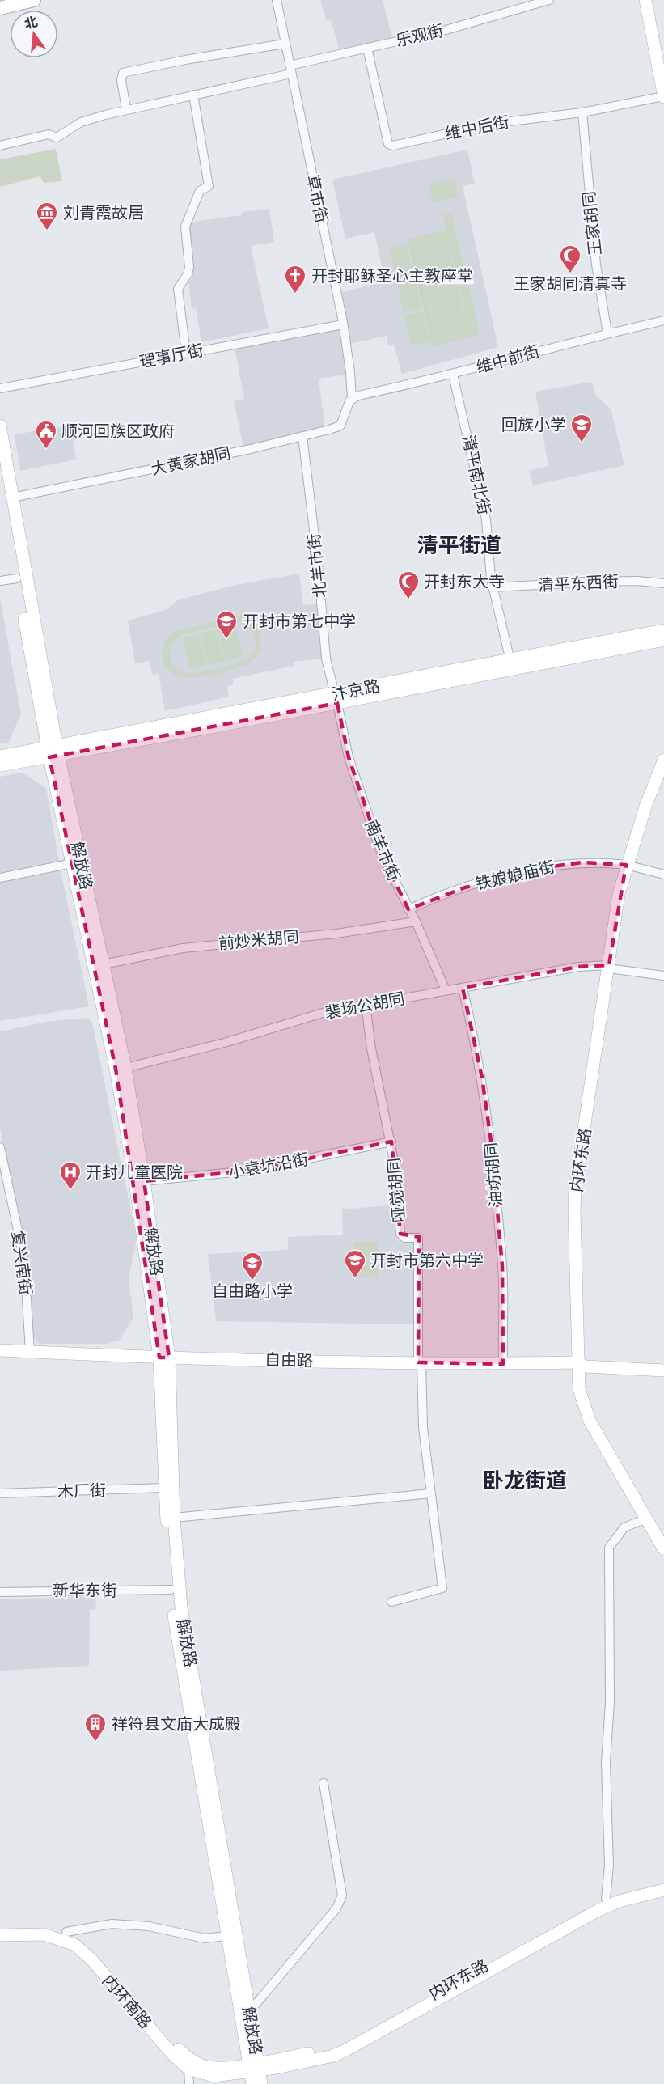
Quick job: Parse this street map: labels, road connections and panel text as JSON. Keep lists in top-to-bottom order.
{
  "streets": {
    "main road": [
      "汴京路",
      "解放路",
      "内环东路",
      "自由路",
      "内环南路"
    ],
    "street": [
      "乐观街",
      "维中后街",
      "草市街",
      "王家胡同",
      "理事厅街",
      "维中前街",
      "大黄家胡同",
      "清平南北街",
      "北羊市街",
      "清平东西街",
      "南羊市街",
      "铁娘娘庙街",
      "前炒米胡同",
      "裴场公胡同",
      "小袁坑沿街",
      "油坊胡同",
      "哑觉胡同",
      "复兴南街",
      "木厂街",
      "新华东街"
    ]
  },
  "crossings": [
    ["乐观街", "维中后街"],
    ["乐观街", "草市街"],
    ["维中后街", "王家胡同"],
    ["草市街", "理事厅街"],
    ["草市街", "维中前街"],
    ["草市街", "大黄家胡同"],
    ["王家胡同", "维中前街"],
    ["维中前街", "大黄家胡同"],
    ["维中前街", "清平南北街"],
    ["大黄家胡同", "北羊市街"],
    ["大黄家胡同", "解放路"],
    ["清平南北街", "清平东西街"],
    ["清平南北街", "汴京路"],
    ["北羊市街", "汴京路"],
    ["北羊市街", "南羊市街"],
    ["汴京路", "南羊市街"],
    ["汴京路", "解放路"],
    ["南羊市街", "铁娘娘庙街"],
    ["南羊市街", "前炒米胡同"],
    ["南羊市街", "裴场公胡同"],
    ["解放路", "前炒米胡同"],
    ["解放路", "裴场公胡同"],
    ["解放路", "内环东路"],
    ["解放路", "小袁坑沿街"],
    ["解放路", "自由路"],
    ["解放路", "木厂街"],
    ["解放路", "新华东街"],
    ["解放路", "内环南路"],
    ["铁娘娘庙街", "内环东路"],
    ["裴场公胡同", "内环东路"],
    ["裴场公胡同", "油坊胡同"],
    ["裴场公胡同", "哑觉胡同"],
    ["内环东路", "自由路"],
    ["内环东路", "内环南路"],
    ["小袁坑沿街", "哑觉胡同"],
    ["油坊胡同", "自由路"],
    ["哑觉胡同", "自由路"],
    ["复兴南街", "自由路"]
  ],
  "districts": ["清平街道", "卧龙街道"],
  "places": {
    "museum": ["刘青霞故居"],
    "mosque": ["王家胡同清真寺", "开封东大寺"],
    "church": ["开封耶稣圣心主教座堂"],
    "school or university": [
      "回族小学",
      "开封市第七中学",
      "开封市第六中学",
      "自由路小学"
    ],
    "public building": ["顺河回族区政府"],
    "hospital": ["开封儿童医院"],
    "building": ["祥符县文庙大成殿"]
  },
  "north": "top"
}
